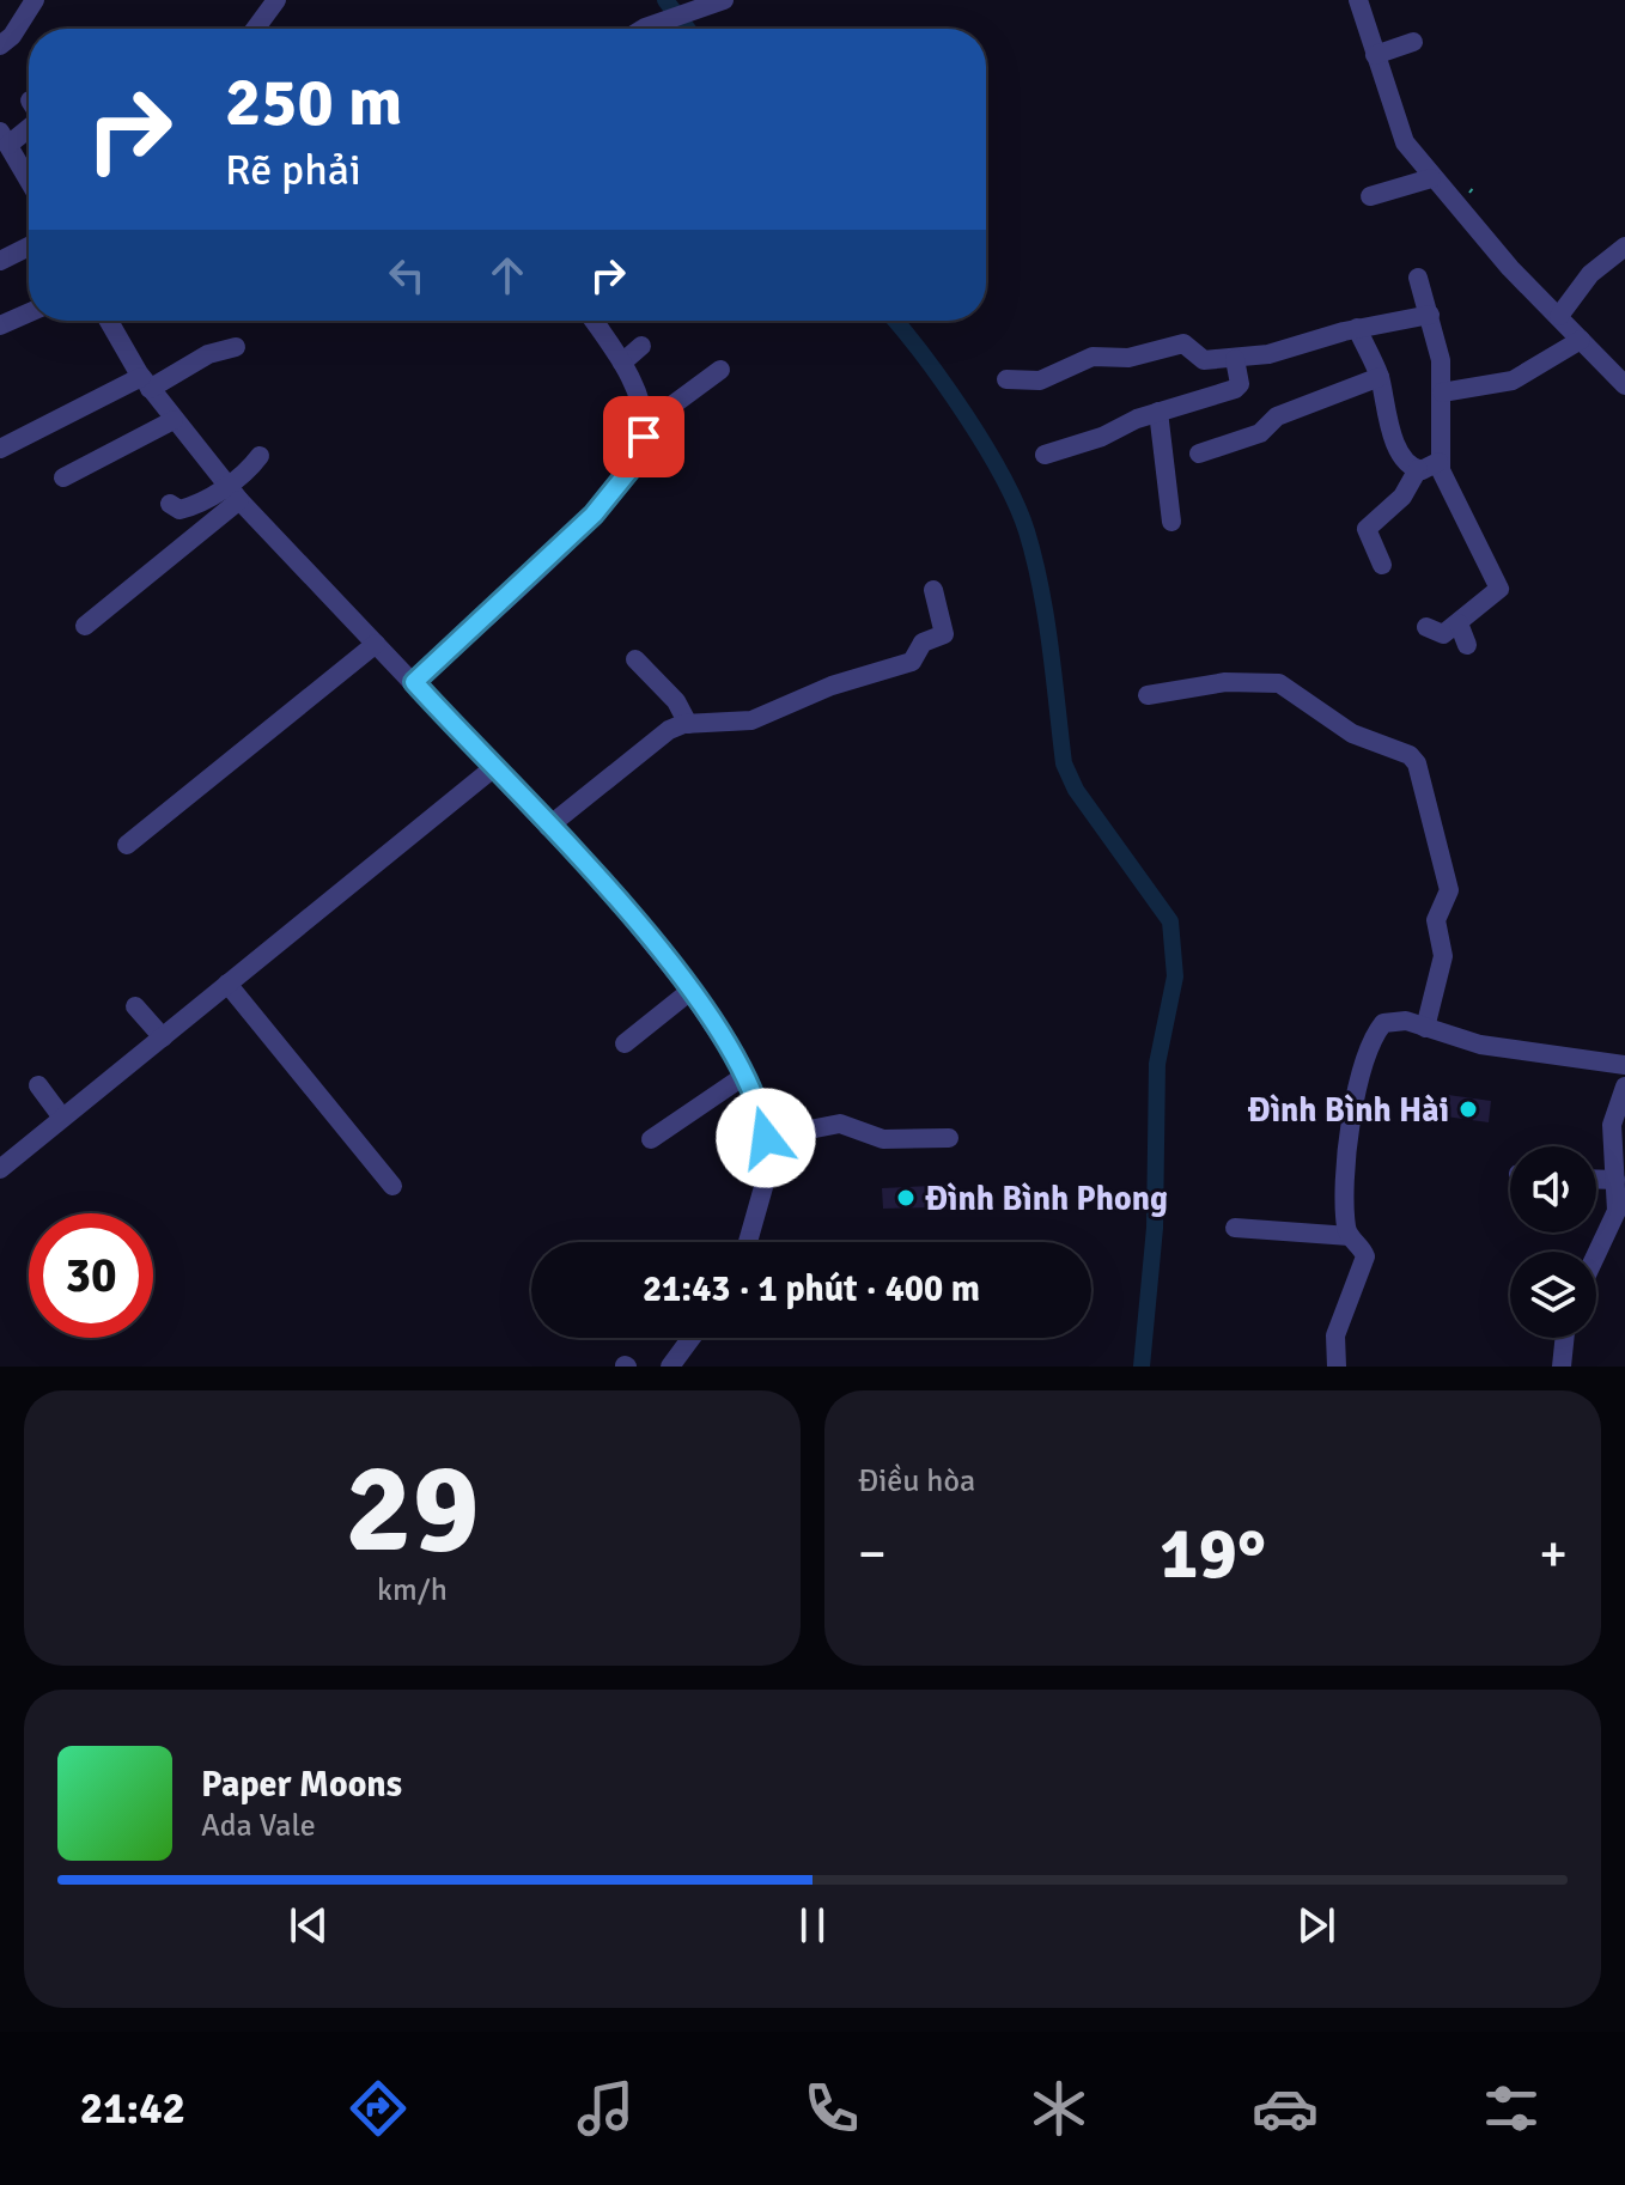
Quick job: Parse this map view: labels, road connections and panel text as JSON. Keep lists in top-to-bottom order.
{
  "places": ["Đình Bình Hài", "Đình Bình Phong"],
  "page": {
    "turn": ["250 m", "Rẽ phải"],
    "limit": "30",
    "trip": "21:43 · 1 phút · 400 m",
    "tile": [
      ["29", "km/h"],
      "Điều hòa"
    ],
    "heat": ["−", "19°", "+"],
    "song": ["Paper Moons", "Ada Vale"],
    "tabs": "21:42"
  }
}
